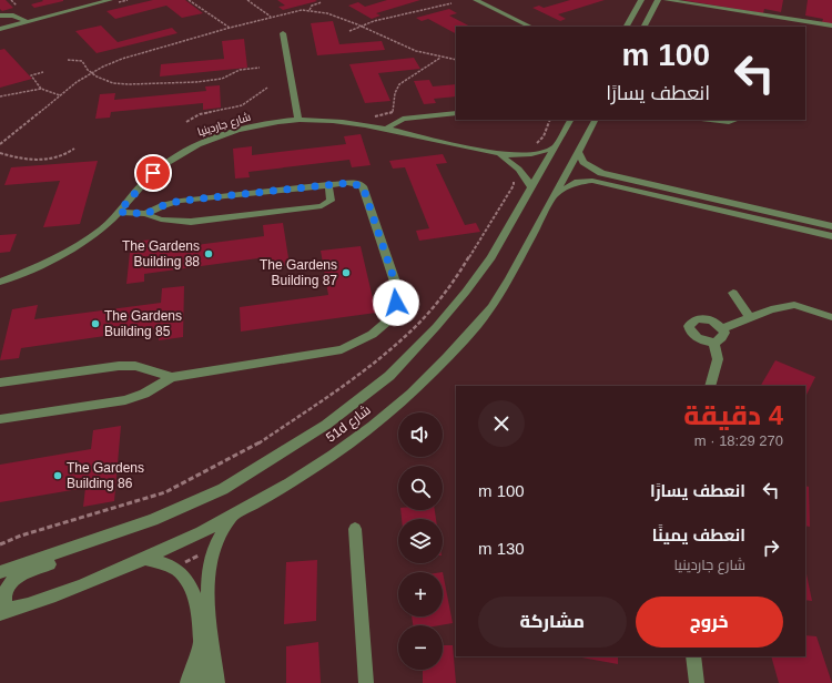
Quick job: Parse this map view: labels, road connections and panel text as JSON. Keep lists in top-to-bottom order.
{
  "streets": {
    "street": ["شارع جاردينيا", "51d شارع"]
  },
  "crossings": [
    ["شارع جاردينيا", "51d شارع"]
  ],
  "places": [
    "The Gardens Building 88",
    "The Gardens Building 87",
    "The Gardens Building 85",
    "The Gardens Building 86"
  ],
  "page": {
    "turn": ["100 m", "انعطف يسارًا"],
    "heading": ["4 دقيقة", "270 m · 18:29"],
    "map_buttons": ["+", "−"],
    "list": [
      {
        "name": "انعطف يسارًا",
        "value": "100 m"
      },
      {
        "name": "انعطف يمينًا",
        "note": "شارع جاردينيا",
        "value": "130 m"
      }
    ],
    "buttons": ["خروج", "مشاركة"]
  }
}
